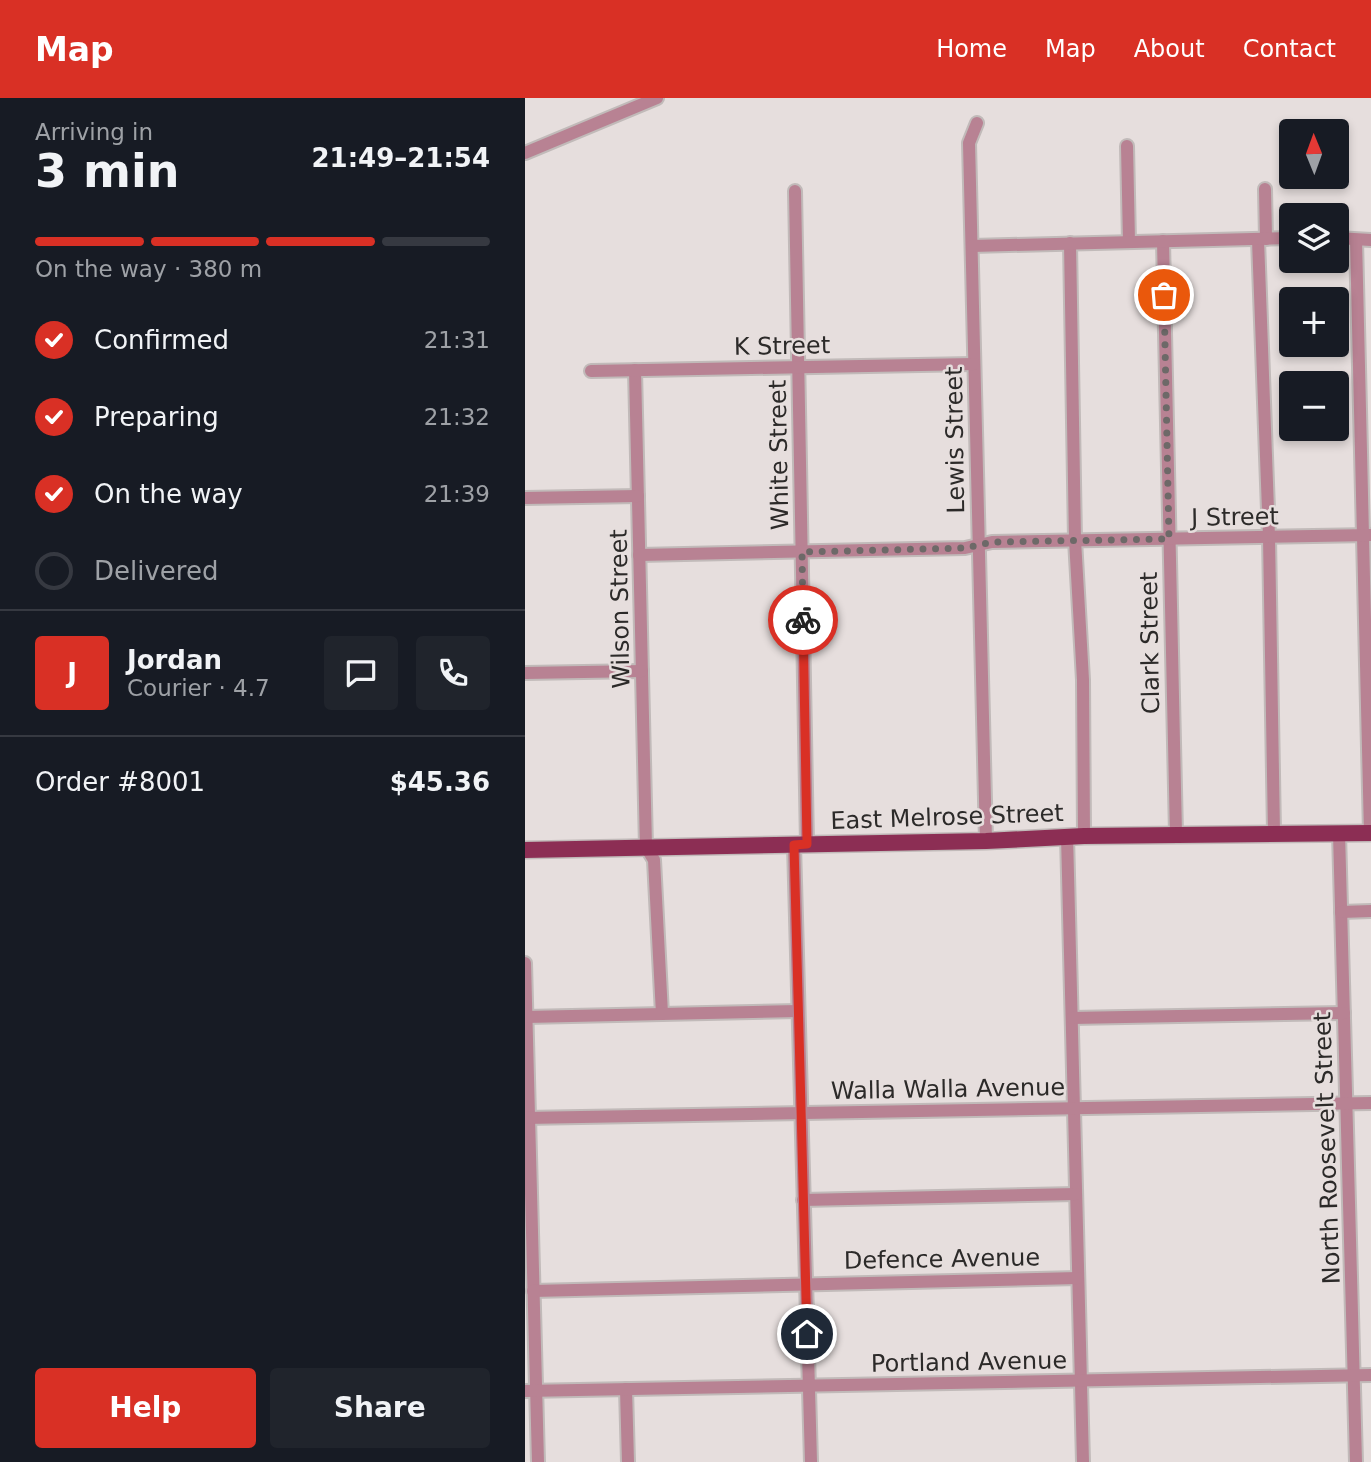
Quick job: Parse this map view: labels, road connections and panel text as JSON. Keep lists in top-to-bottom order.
{
  "streets": {
    "main road": ["East Melrose Street"],
    "street": [
      "K Street",
      "Lewis Street",
      "White Street",
      "J Street",
      "Wilson Street",
      "Clark Street",
      "Walla Walla Avenue",
      "North Roosevelt Street",
      "Defence Avenue",
      "Portland Avenue"
    ]
  },
  "crossings": [
    ["K Street", "Lewis Street"],
    ["K Street", "White Street"],
    ["K Street", "Wilson Street"],
    ["Lewis Street", "J Street"],
    ["Lewis Street", "East Melrose Street"],
    ["White Street", "J Street"],
    ["White Street", "East Melrose Street"],
    ["White Street", "Walla Walla Avenue"],
    ["White Street", "Defence Avenue"],
    ["White Street", "Portland Avenue"],
    ["J Street", "Wilson Street"],
    ["J Street", "Clark Street"],
    ["Wilson Street", "East Melrose Street"],
    ["Clark Street", "East Melrose Street"],
    ["East Melrose Street", "North Roosevelt Street"],
    ["Walla Walla Avenue", "North Roosevelt Street"],
    ["North Roosevelt Street", "Portland Avenue"]
  ],
  "north": "top",
  "page": {
    "header": "Map",
    "nav": [
      "Home",
      "Map",
      "About",
      "Contact"
    ],
    "heading": ["3 min", "Arriving in", "21:49–21:54"],
    "panel": [
      "Jordan",
      "Courier · 4.7",
      "Order #8001",
      "$45.36"
    ],
    "map_buttons": ["+", "−"],
    "bar": "On the way · 380 m",
    "list": [
      ["Confirmed", "21:31"],
      ["Preparing", "21:32"],
      ["On the way", "21:39"],
      "Delivered"
    ],
    "round": "J",
    "buttons": ["Help", "Share"]
  }
}
